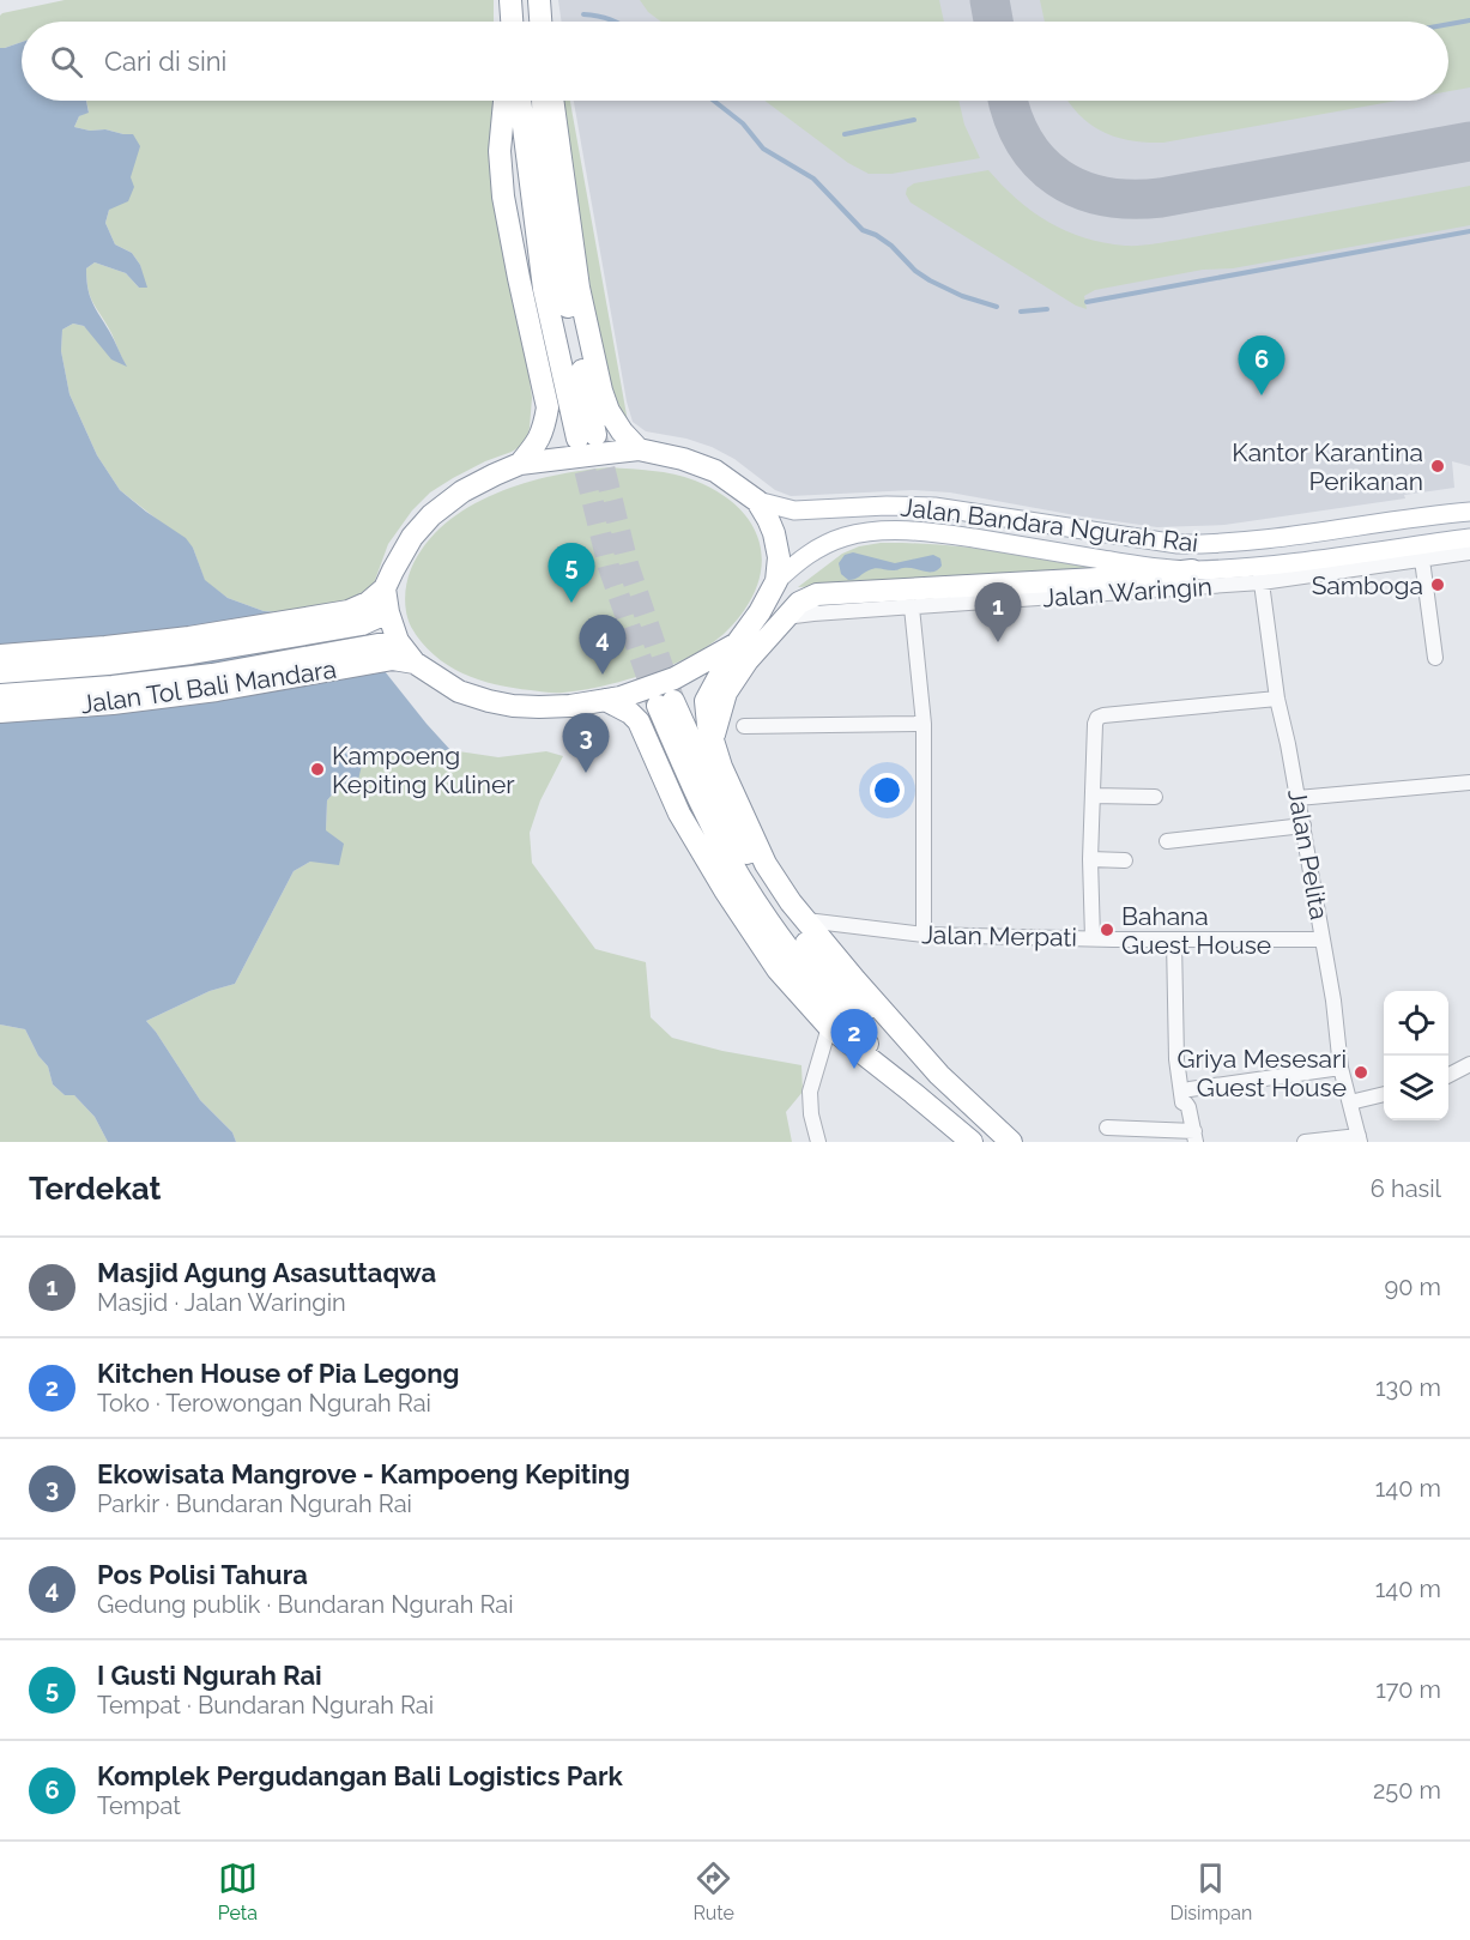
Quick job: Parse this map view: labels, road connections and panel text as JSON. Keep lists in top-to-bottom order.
{
  "streets": {
    "highway": ["Jalan Tol Bali Mandara"],
    "main road": ["Jalan Bandara Ngurah Rai"],
    "street": ["Jalan Waringin", "Jalan Pelita", "Jalan Merpati"]
  },
  "crossings": [
    ["Jalan Bandara Ngurah Rai", "Jalan Waringin"],
    ["Jalan Bandara Ngurah Rai", "Jalan Pelita"],
    ["Jalan Waringin", "Jalan Pelita"],
    ["Jalan Pelita", "Jalan Merpati"]
  ],
  "places": [
    "Kantor Karantina Perikanan",
    "Samboga",
    "Kampoeng Kepiting Kuliner",
    "Bahana Guest House",
    "Griya Mesesari Guest House"
  ],
  "page": {
    "search": "Cari di sini",
    "pins": [
      "6",
      "5",
      "1",
      "4",
      "3",
      "2"
    ],
    "heading": ["Terdekat", "6 hasil"],
    "list": [
      {
        "mark": "1",
        "name": "Masjid Agung Asasuttaqwa",
        "note": "Masjid · Jalan Waringin",
        "value": "90 m"
      },
      {
        "mark": "2",
        "name": "Kitchen House of Pia Legong",
        "note": "Toko · Terowongan Ngurah Rai",
        "value": "130 m"
      },
      {
        "mark": "3",
        "name": "Ekowisata Mangrove - Kampoeng Kepiting",
        "note": "Parkir · Bundaran Ngurah Rai",
        "value": "140 m"
      },
      {
        "mark": "4",
        "name": "Pos Polisi Tahura",
        "note": "Gedung publik · Bundaran Ngurah Rai",
        "value": "140 m"
      },
      {
        "mark": "5",
        "name": "I Gusti Ngurah Rai",
        "note": "Tempat · Bundaran Ngurah Rai",
        "value": "170 m"
      },
      {
        "mark": "6",
        "name": "Komplek Pergudangan Bali Logistics Park",
        "note": "Tempat",
        "value": "250 m"
      }
    ],
    "nav": ["Peta", "Rute", "Disimpan"]
  }
}
